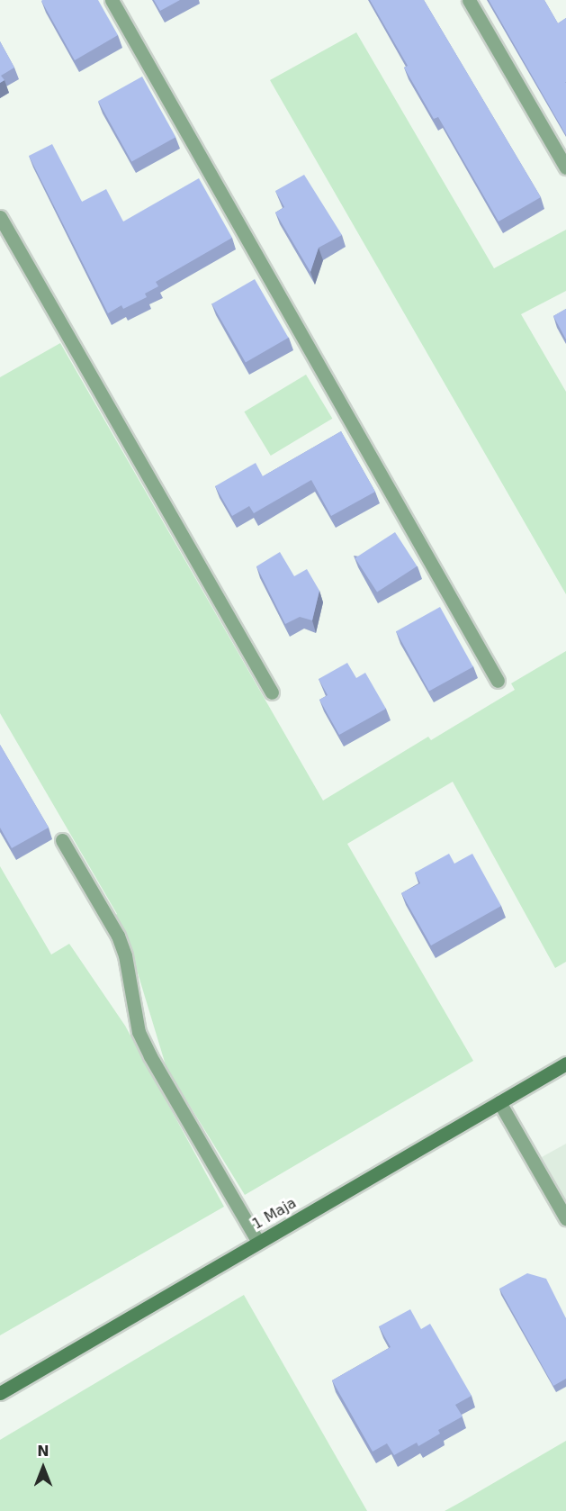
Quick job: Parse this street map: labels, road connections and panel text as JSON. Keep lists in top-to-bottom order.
{
  "streets": {
    "main road": ["1 Maja"]
  },
  "north": "top"
}
